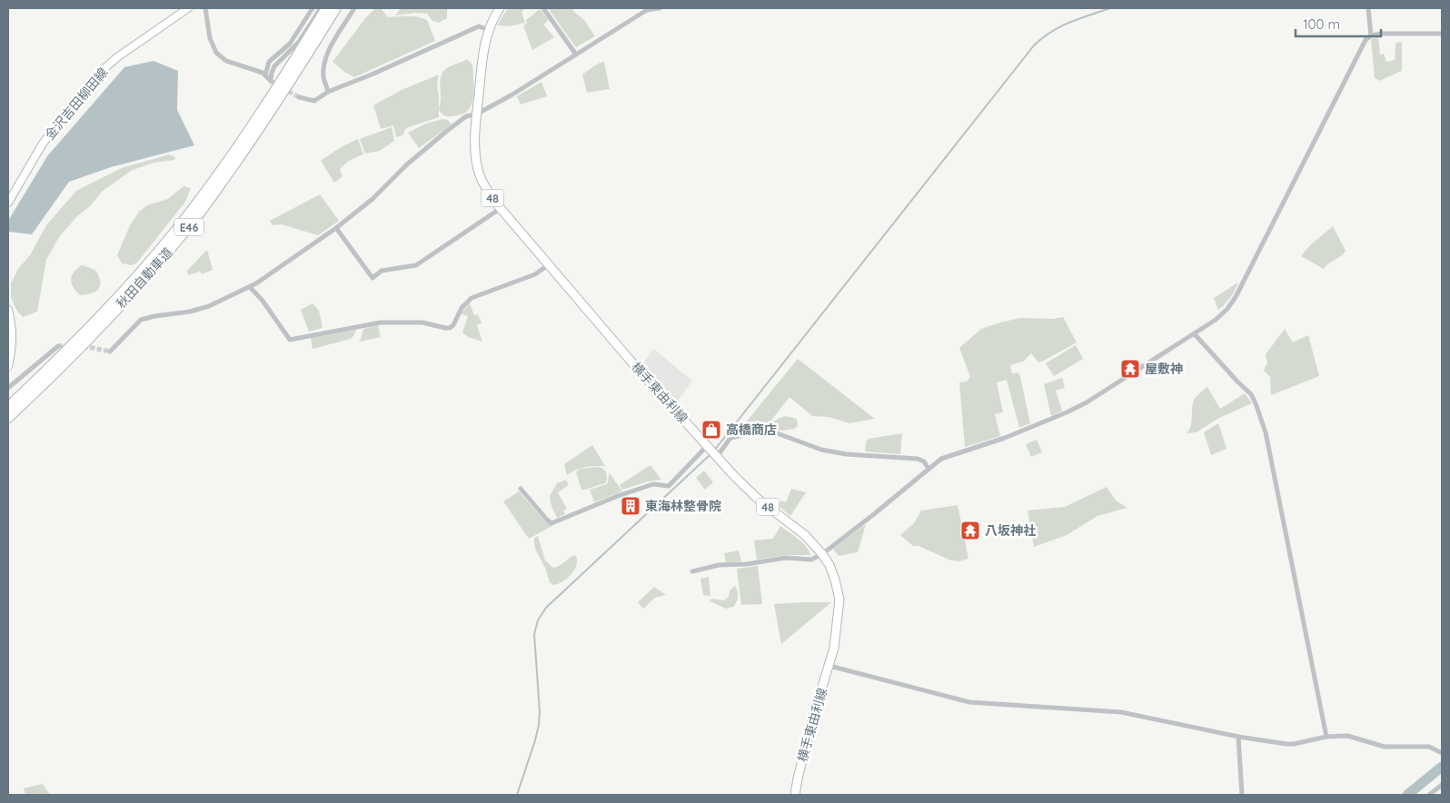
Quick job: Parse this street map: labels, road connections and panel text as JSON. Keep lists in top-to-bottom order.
{
  "streets": {
    "highway": ["E46", "秋田自動車道"],
    "main road": ["金沢吉田柳田線", "48", "横手東由利線"]
  },
  "places": {
    "temple": ["屋敷神", "八坂神社"],
    "shop": ["高橋商店"],
    "building": ["東海林整骨院"]
  },
  "scale_bar": "100 m"
}
